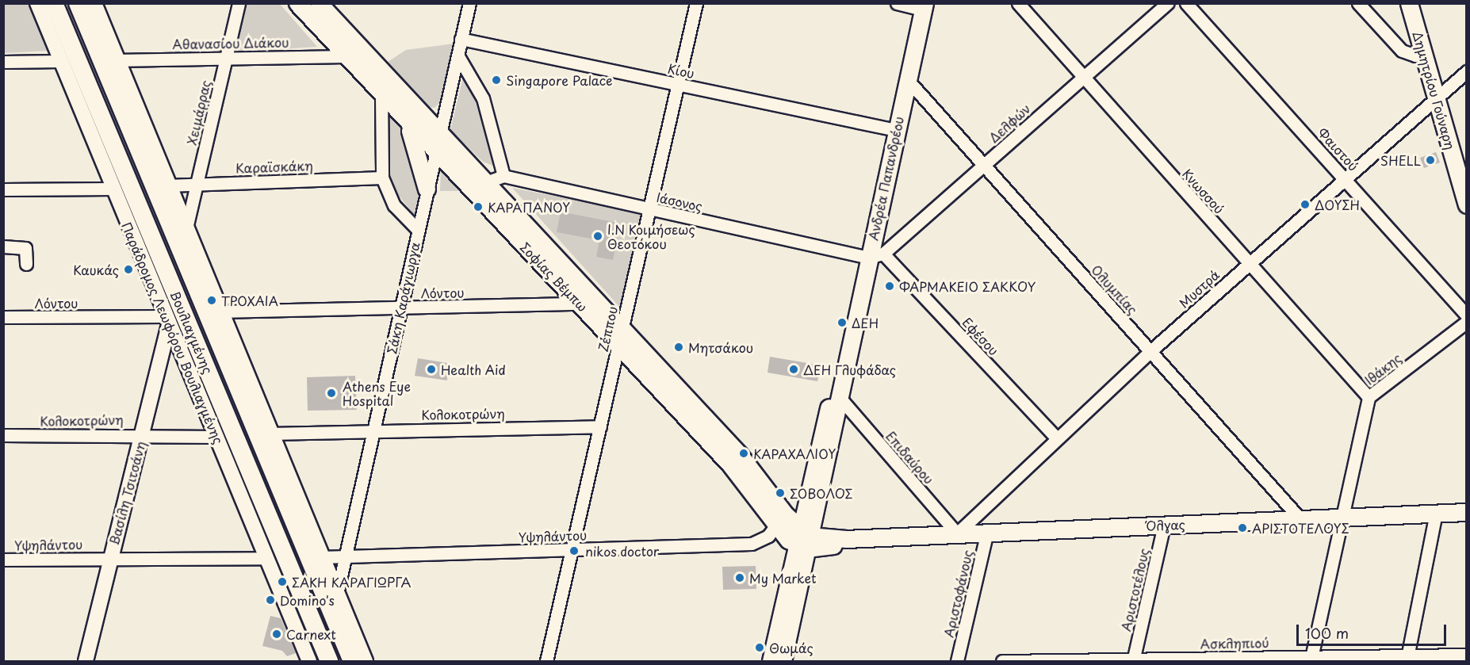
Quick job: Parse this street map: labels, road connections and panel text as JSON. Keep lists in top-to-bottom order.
{
  "streets": {
    "main road": [
      "Δημητρίου Γούναρη",
      "Ανδρέα Παπανδρέου",
      "Σοφίας Βέμπω",
      "Βουλιαγμένης",
      "Όλγας"
    ],
    "street": [
      "Αθανασίου Διάκου",
      "Κίου",
      "Χειμάρρας",
      "Δελφών",
      "Φαιστού",
      "Καραϊσκάκη",
      "Κνωσσού",
      "Ιάσονος",
      "Μυστρά",
      "Ολυμπίας",
      "Λόντου",
      "Σάκη Καράγιωργα",
      "Ζέππου",
      "Παράδρομος Λεωφόρου Βουλιαγμένης",
      "Εφέσου",
      "Ιθάκης",
      "Κολοκοτρώνη",
      "Επιδαύρου",
      "Βασίλη Τσιτσάνη",
      "Υψηλάντου",
      "Αριστοτέλους",
      "Αριστοφάνους",
      "Ασκληπιού"
    ]
  },
  "crossings": [
    ["Αθανασίου Διάκου", "Χειμάρρας"],
    ["Αθανασίου Διάκου", "Σοφίας Βέμπω"],
    ["Κίου", "Ανδρέα Παπανδρέου"],
    ["Κίου", "Σάκη Καράγιωργα"],
    ["Κίου", "Ζέππου"],
    ["Δημητρίου Γούναρη", "Μυστρά"],
    ["Χειμάρρας", "Καραϊσκάκη"],
    ["Δελφών", "Ανδρέα Παπανδρέου"],
    ["Δελφών", "Κνωσσού"],
    ["Δελφών", "Ιάσονος"],
    ["Δελφών", "Ολυμπίας"],
    ["Δελφών", "Εφέσου"],
    ["Φαιστού", "Μυστρά"],
    ["Ανδρέα Παπανδρέου", "Ιάσονος"],
    ["Ανδρέα Παπανδρέου", "Σοφίας Βέμπω"],
    ["Ανδρέα Παπανδρέου", "Ολυμπίας"],
    ["Ανδρέα Παπανδρέου", "Εφέσου"],
    ["Ανδρέα Παπανδρέου", "Επιδαύρου"],
    ["Ανδρέα Παπανδρέου", "Όλγας"],
    ["Κνωσσού", "Μυστρά"],
    ["Κνωσσού", "Ιθάκης"],
    ["Ιάσονος", "Ζέππου"],
    ["Ιάσονος", "Εφέσου"],
    ["Σοφίας Βέμπω", "Λόντου"],
    ["Σοφίας Βέμπω", "Σάκη Καράγιωργα"],
    ["Σοφίας Βέμπω", "Ζέππου"],
    ["Σοφίας Βέμπω", "Όλγας"],
    ["Σοφίας Βέμπω", "Υψηλάντου"],
    ["Μυστρά", "Ολυμπίας"],
    ["Μυστρά", "Εφέσου"],
    ["Μυστρά", "Επιδαύρου"],
    ["Μυστρά", "Όλγας"],
    ["Ολυμπίας", "Όλγας"],
    ["Λόντου", "Σάκη Καράγιωργα"],
    ["Λόντου", "Παράδρομος Λεωφόρου Βουλιαγμένης"],
    ["Λόντου", "Βασίλη Τσιτσάνη"],
    ["Σάκη Καράγιωργα", "Κολοκοτρώνη"],
    ["Σάκη Καράγιωργα", "Υψηλάντου"],
    ["Ζέππου", "Κολοκοτρώνη"],
    ["Ζέππου", "Υψηλάντου"],
    ["Παράδρομος Λεωφόρου Βουλιαγμένης", "Κολοκοτρώνη"],
    ["Παράδρομος Λεωφόρου Βουλιαγμένης", "Βασίλη Τσιτσάνη"],
    ["Παράδρομος Λεωφόρου Βουλιαγμένης", "Υψηλάντου"],
    ["Ιθάκης", "Όλγας"],
    ["Ιθάκης", "Ασκληπιού"],
    ["Κολοκοτρώνη", "Βασίλη Τσιτσάνη"],
    ["Επιδαύρου", "Όλγας"],
    ["Βασίλη Τσιτσάνη", "Υψηλάντου"],
    ["Όλγας", "Αριστοτέλους"],
    ["Όλγας", "Αριστοφάνους"],
    ["Αριστοτέλους", "Ασκληπιού"]
  ],
  "places": [
    "Singapore Palace",
    "SHELL",
    "ΔΟΥΣΗ",
    "ΚΑΡΑΠΑΝΟΥ",
    "Ι.Ν Κοιμήσεως Θεοτόκου",
    "Καυκάς",
    "ΦΑΡΜΑΚΕΙΟ ΣΑΚΚΟΥ",
    "ΤΡΟΧΑΙΑ",
    "ΔΕΗ",
    "Μητσάκου",
    "Health Aid",
    "ΔΕΗ Γλυφάδας",
    "Athens Eye Hospital",
    "ΚΑΡΑΧΑΛΙΟΥ",
    "ΣΟΒΟΛΟΣ",
    "ΑΡΙΣΤΟΤΕΛΟΥΣ",
    "nikos doctor",
    "My Market",
    "ΣΑΚΗ ΚΑΡΑΓΙΩΡΓΑ",
    "Domino's",
    "Carnext",
    "Θωμάς"
  ],
  "scale_bar": "100 m"
}
